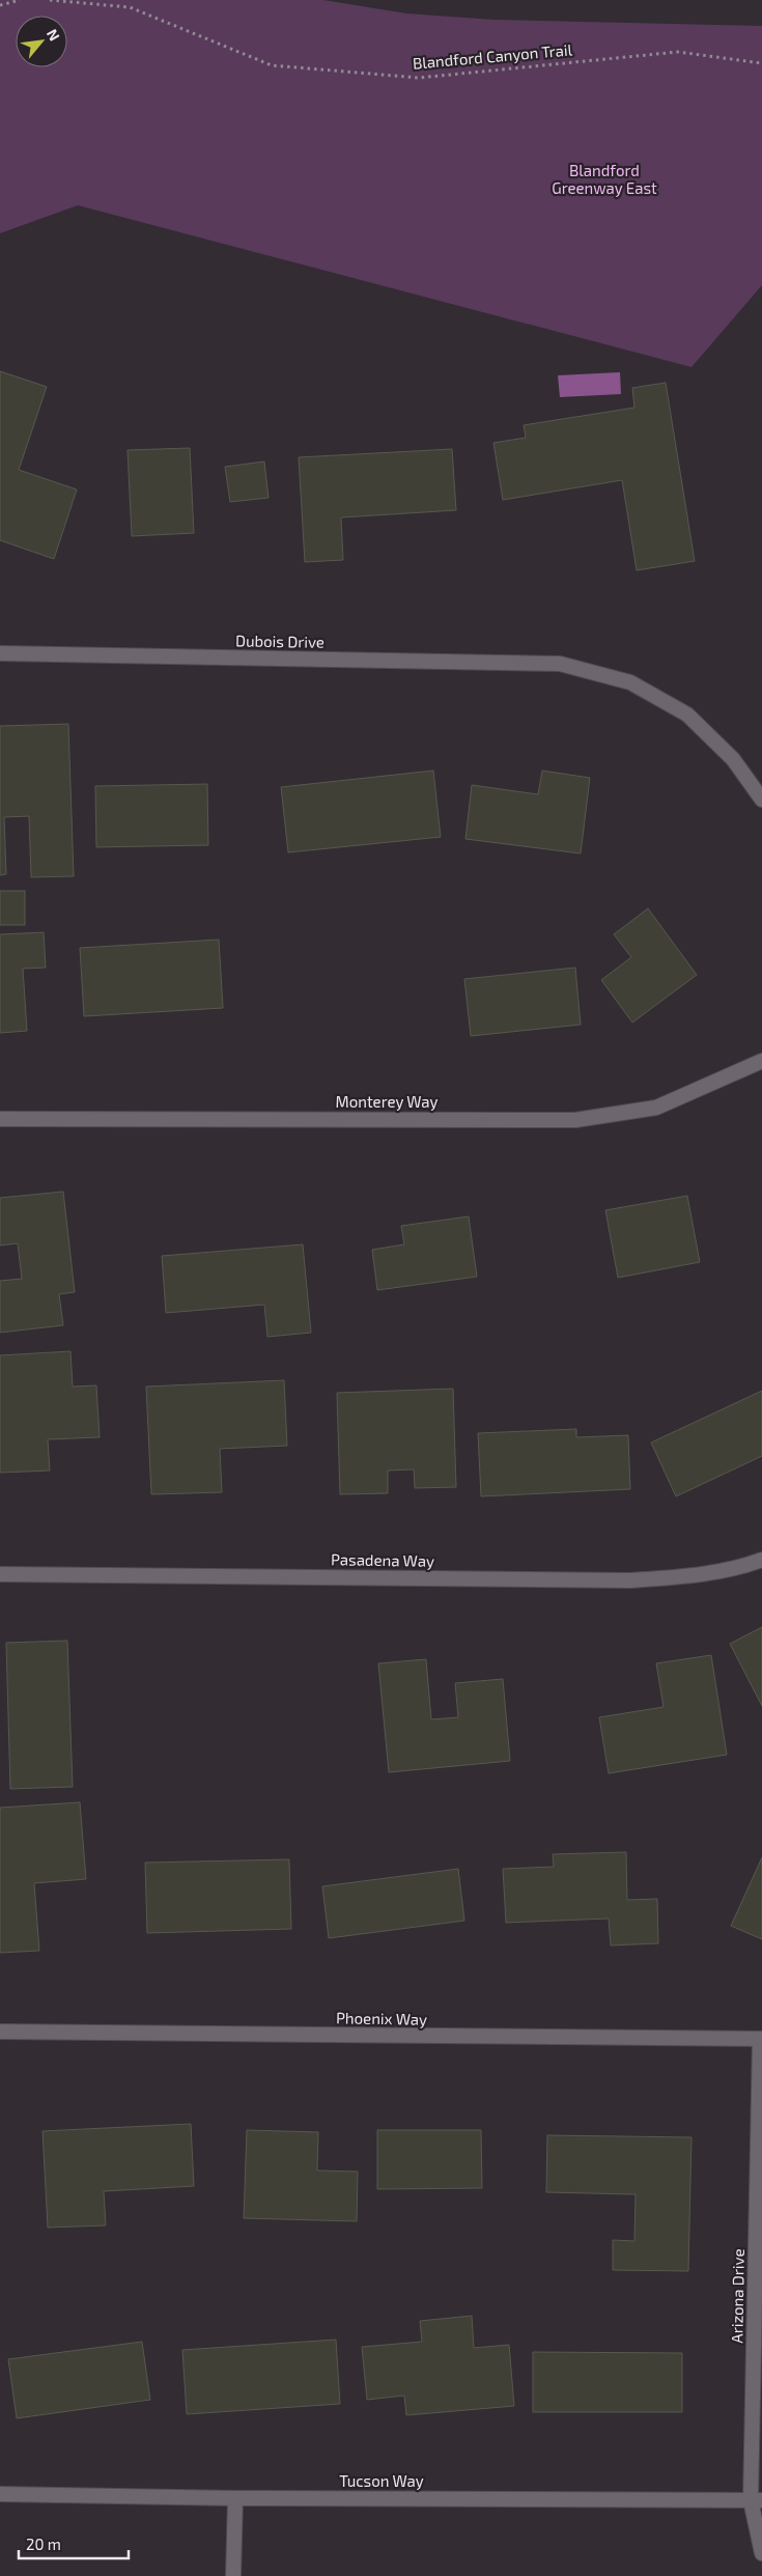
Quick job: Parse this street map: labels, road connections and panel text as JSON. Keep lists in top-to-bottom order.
{
  "streets": {
    "street": [
      "Dubois Drive",
      "Monterey Way",
      "Pasadena Way",
      "Phoenix Way",
      "Arizona Drive",
      "Tucson Way"
    ],
    "path": ["Blandford Canyon Trail"]
  },
  "crossings": [
    ["Phoenix Way", "Arizona Drive"],
    ["Arizona Drive", "Tucson Way"]
  ],
  "parks": ["Blandford Greenway East"],
  "scale_bar": "20 m",
  "north": "top right"
}
